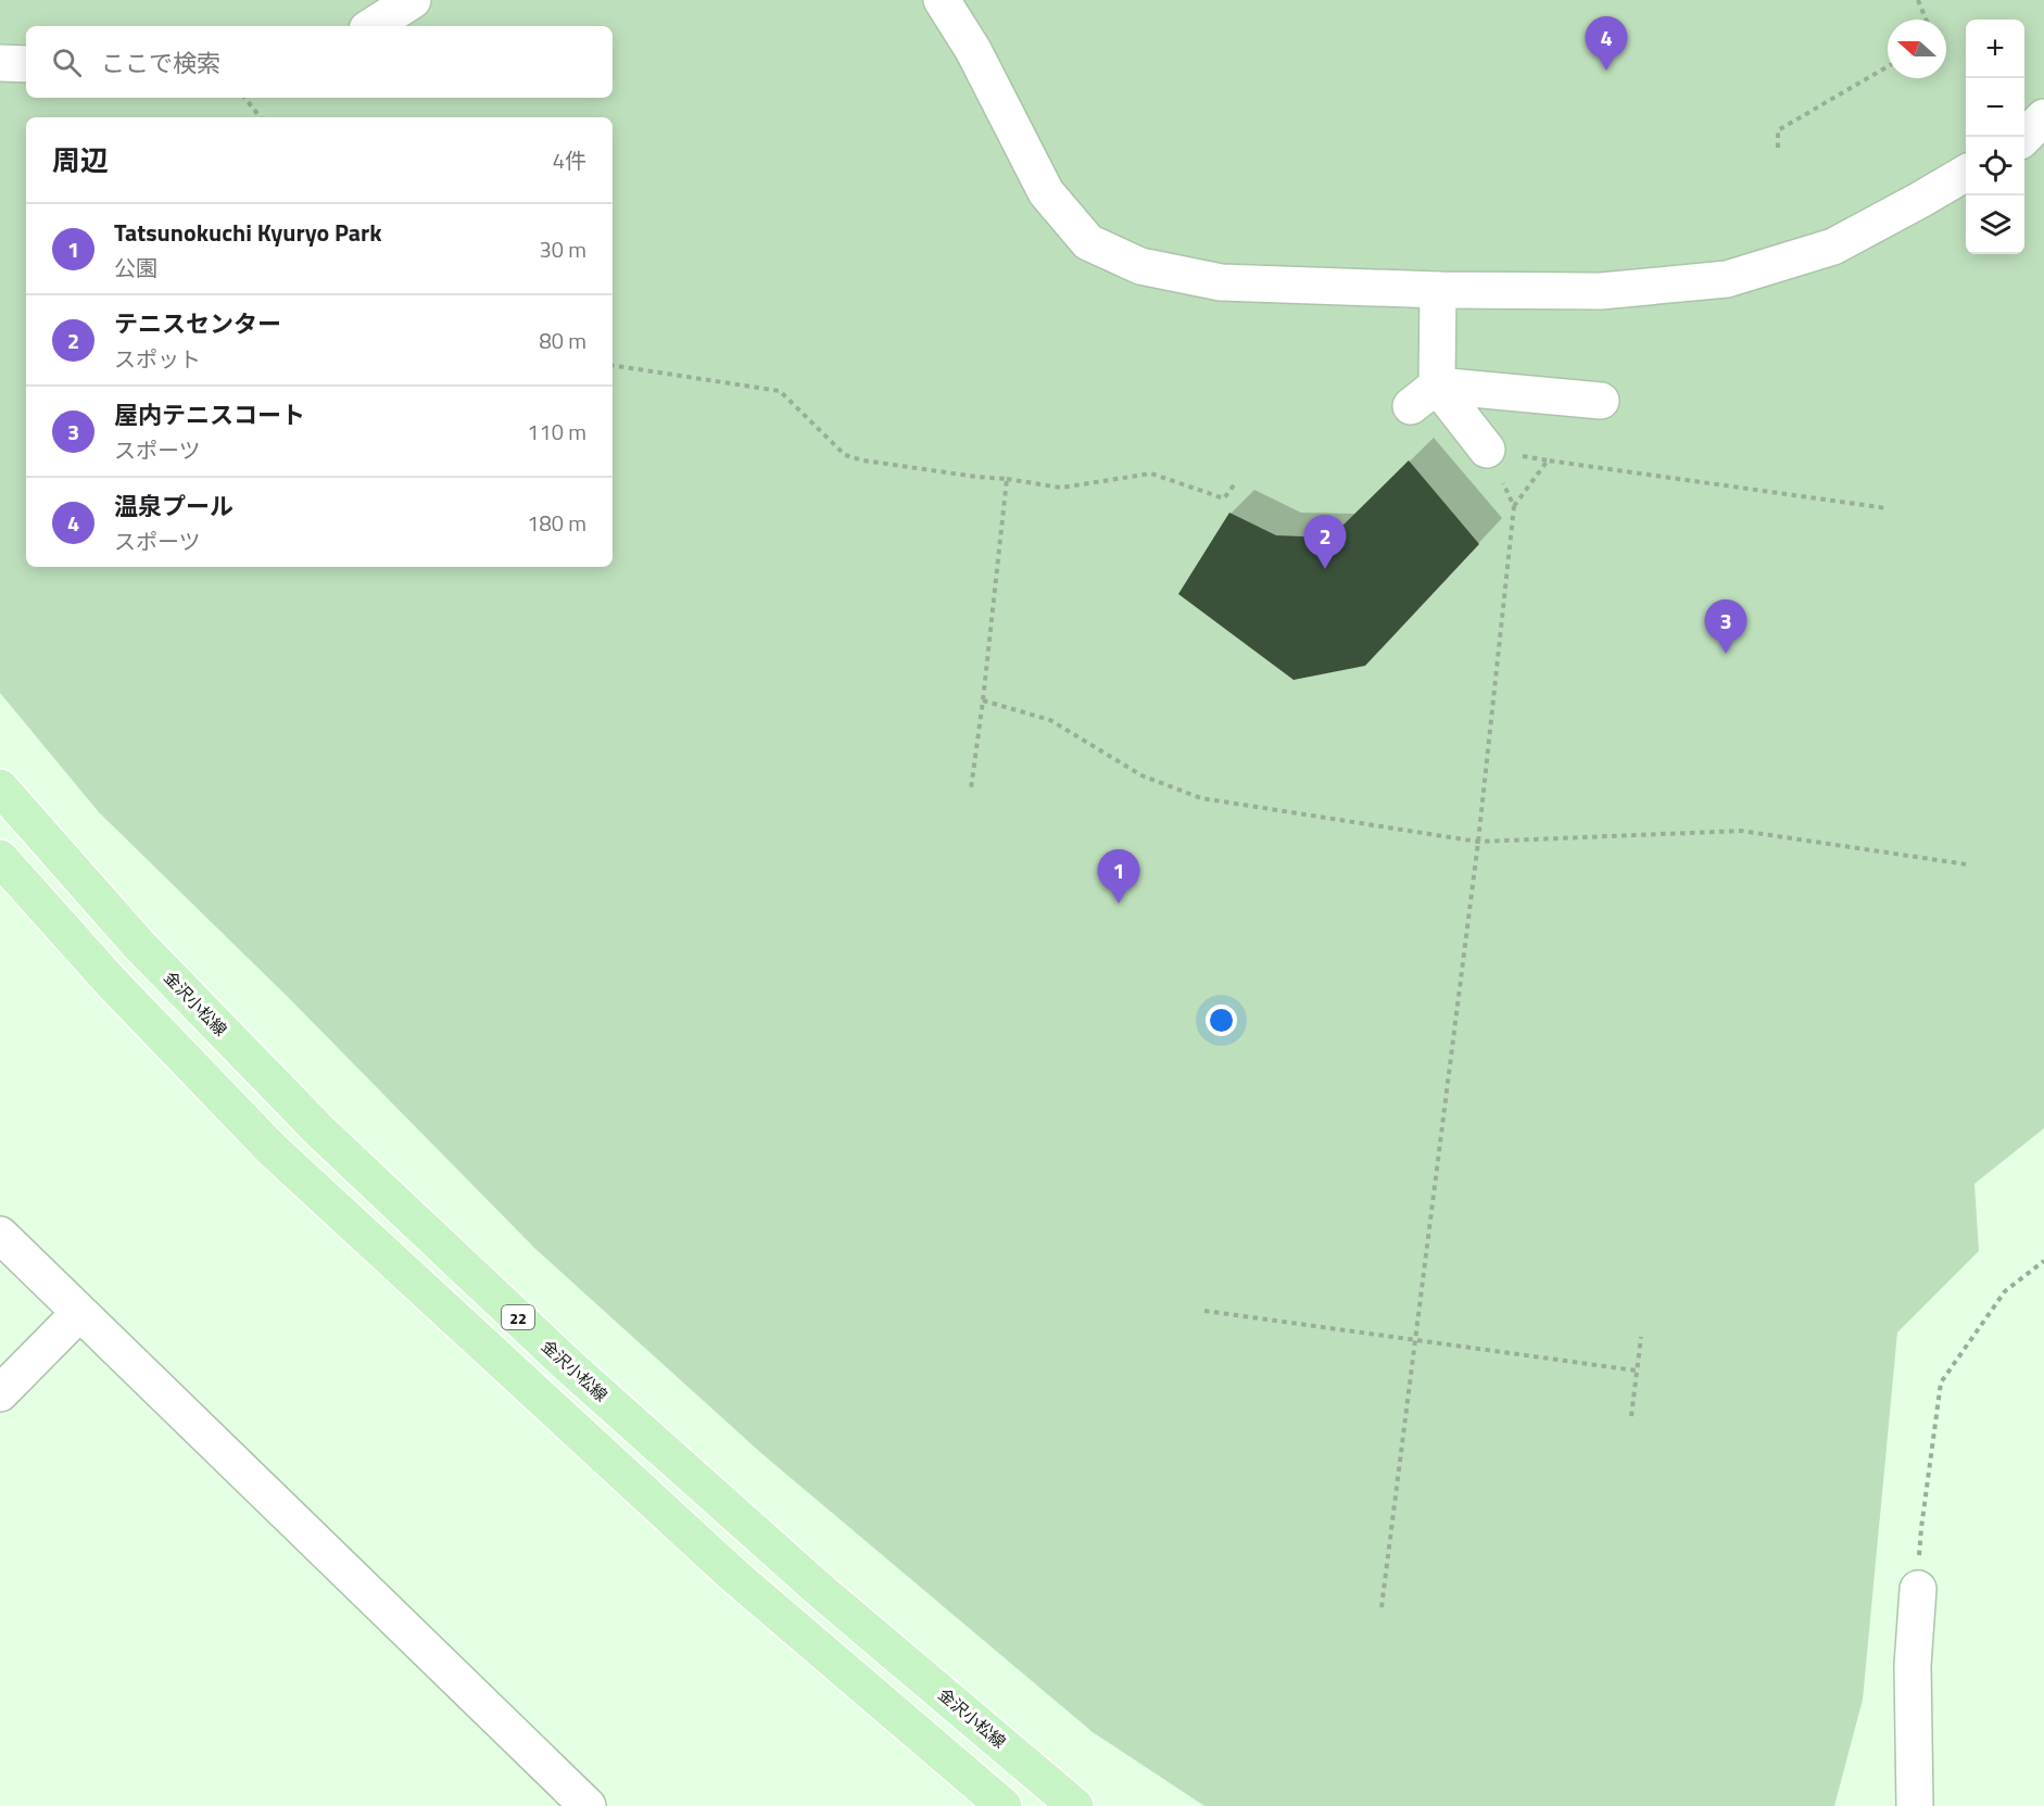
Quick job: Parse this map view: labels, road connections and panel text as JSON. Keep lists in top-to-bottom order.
{
  "streets": {
    "main road": ["金沢小松線", "22"]
  },
  "north": "left",
  "page": {
    "pins": [
      "4",
      "2",
      "3",
      "1"
    ],
    "map_buttons": ["+", "−"],
    "search": "ここで検索",
    "heading": ["周辺", "4件"],
    "list": [
      {
        "mark": "1",
        "name": "Tatsunokuchi Kyuryo Park",
        "note": "公園",
        "value": "30 m"
      },
      {
        "mark": "2",
        "name": "テニスセンター",
        "note": "スポット",
        "value": "80 m"
      },
      {
        "mark": "3",
        "name": "屋内テニスコート",
        "note": "スポーツ",
        "value": "110 m"
      },
      {
        "mark": "4",
        "name": "温泉プール",
        "note": "スポーツ",
        "value": "180 m"
      }
    ]
  }
}
